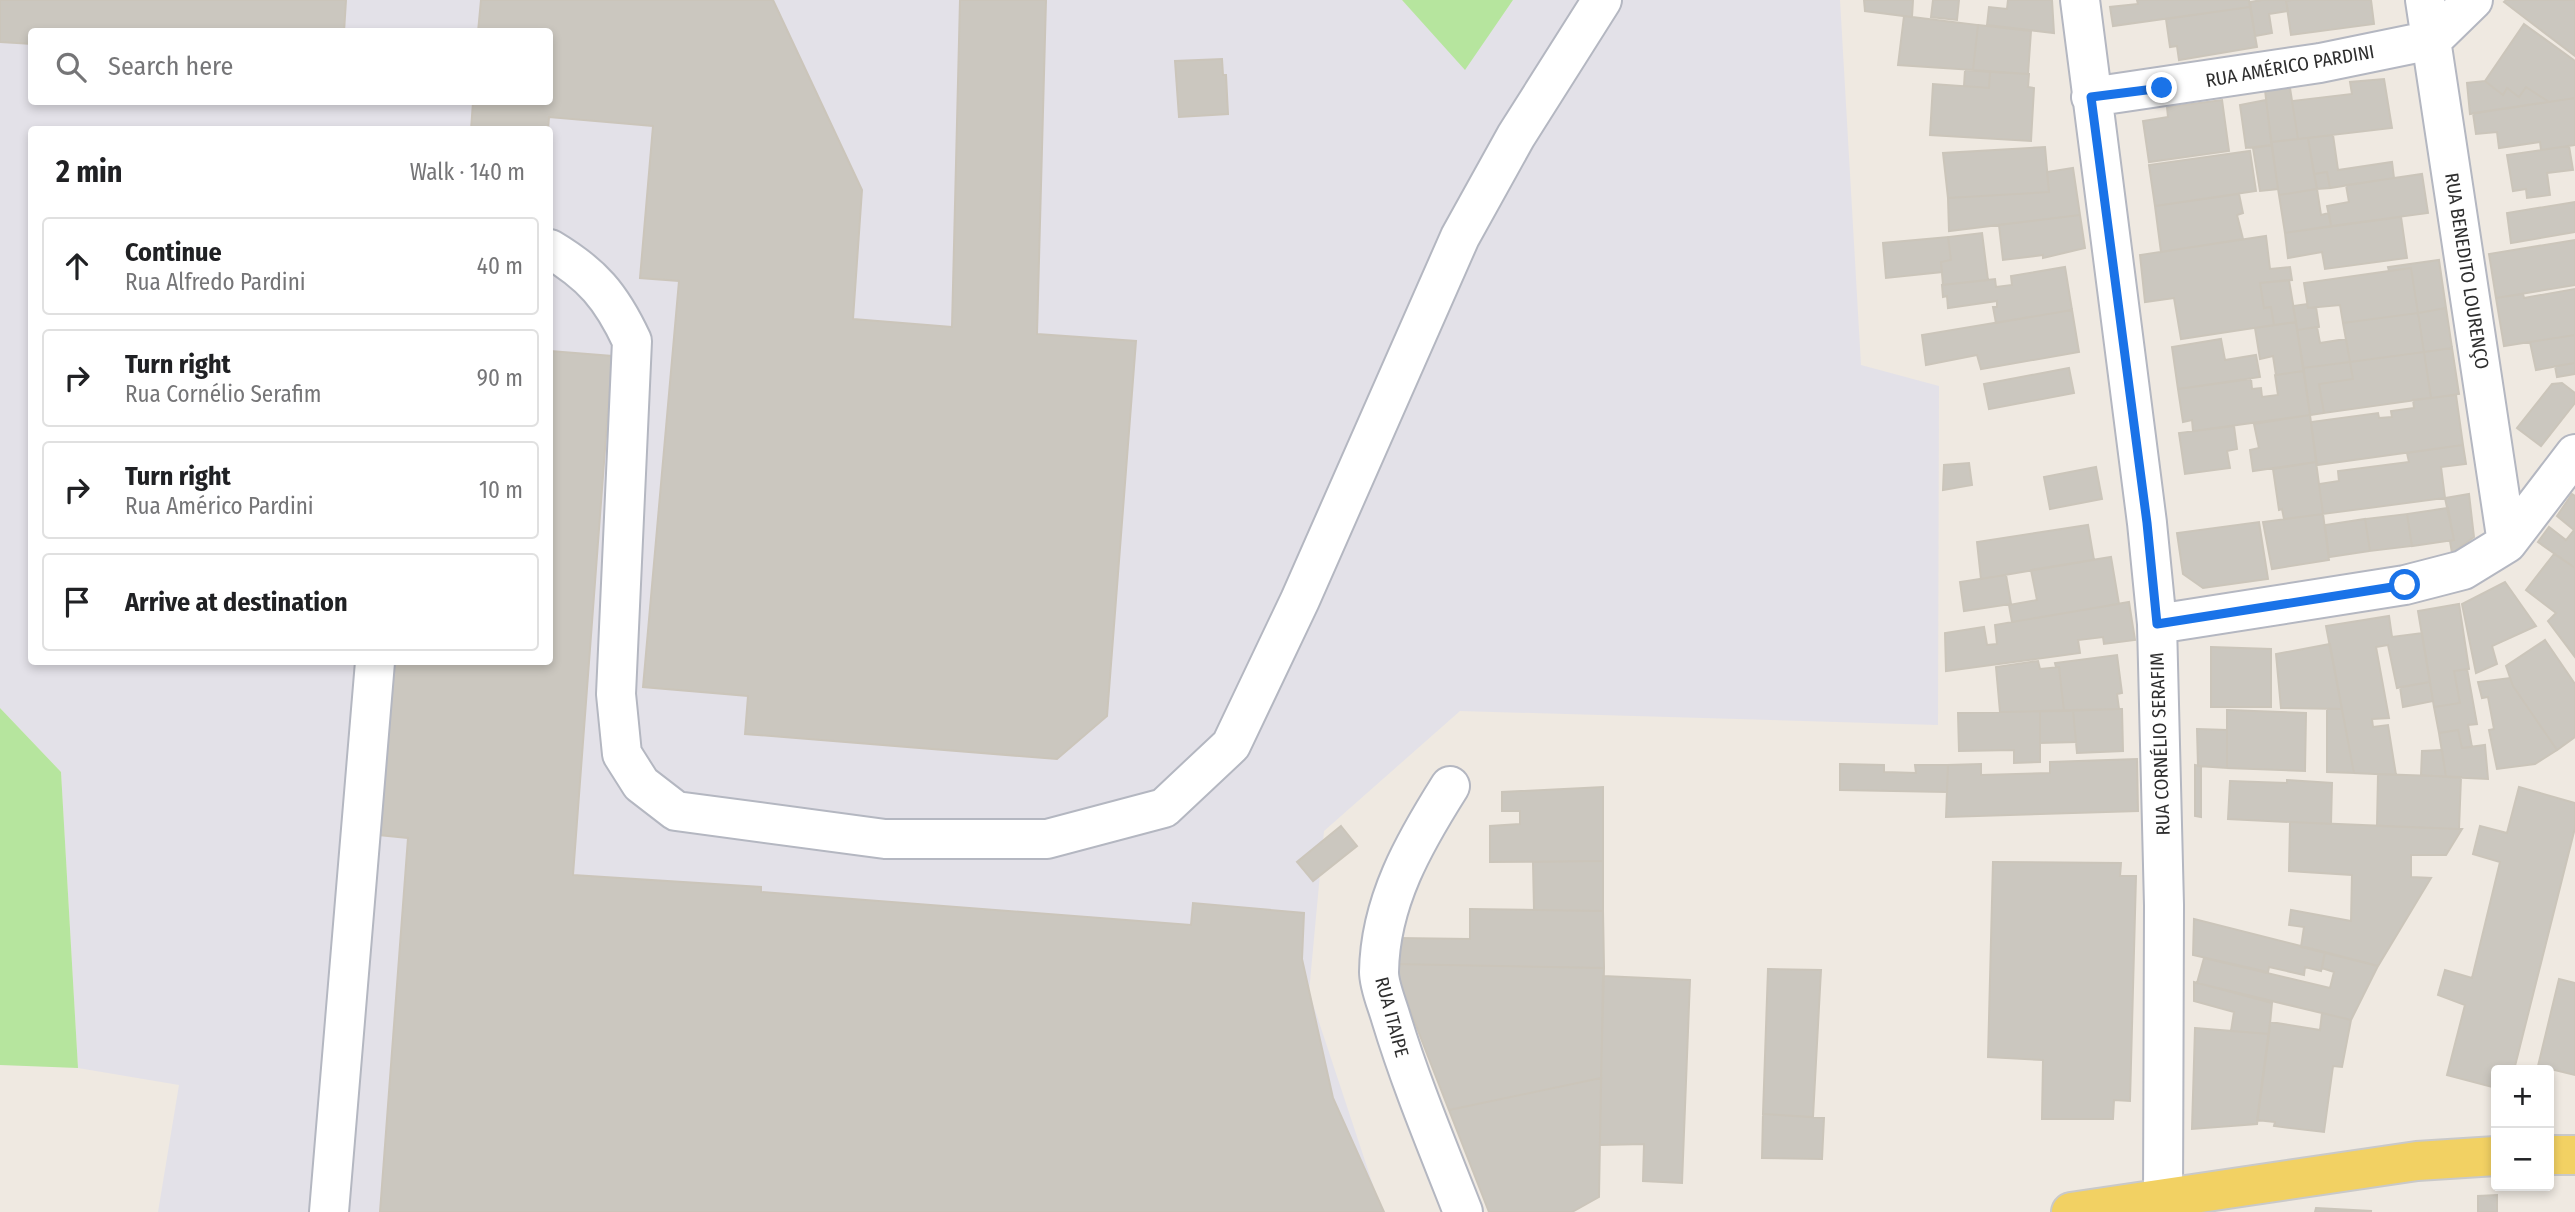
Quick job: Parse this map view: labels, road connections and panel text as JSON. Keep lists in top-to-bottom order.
{
  "streets": {
    "street": [
      "RUA AMÉRICO PARDINI",
      "RUA BENEDITO LOURENÇO",
      "RUA CORNÉLIO SERAFIM",
      "RUA ITAIPE"
    ]
  },
  "crossings": [
    ["RUA AMÉRICO PARDINI", "RUA BENEDITO LOURENÇO"],
    ["RUA AMÉRICO PARDINI", "RUA CORNÉLIO SERAFIM"]
  ],
  "page": {
    "search": "Search here",
    "heading": ["2 min", "Walk · 140 m"],
    "list": [
      ["Continue", "Rua Alfredo Pardini", "40 m"],
      ["Turn right", "Rua Cornélio Serafim", "90 m"],
      ["Turn right", "Rua Américo Pardini", "10 m"],
      "Arrive at destination"
    ],
    "map_buttons": ["+", "−"]
  }
}
